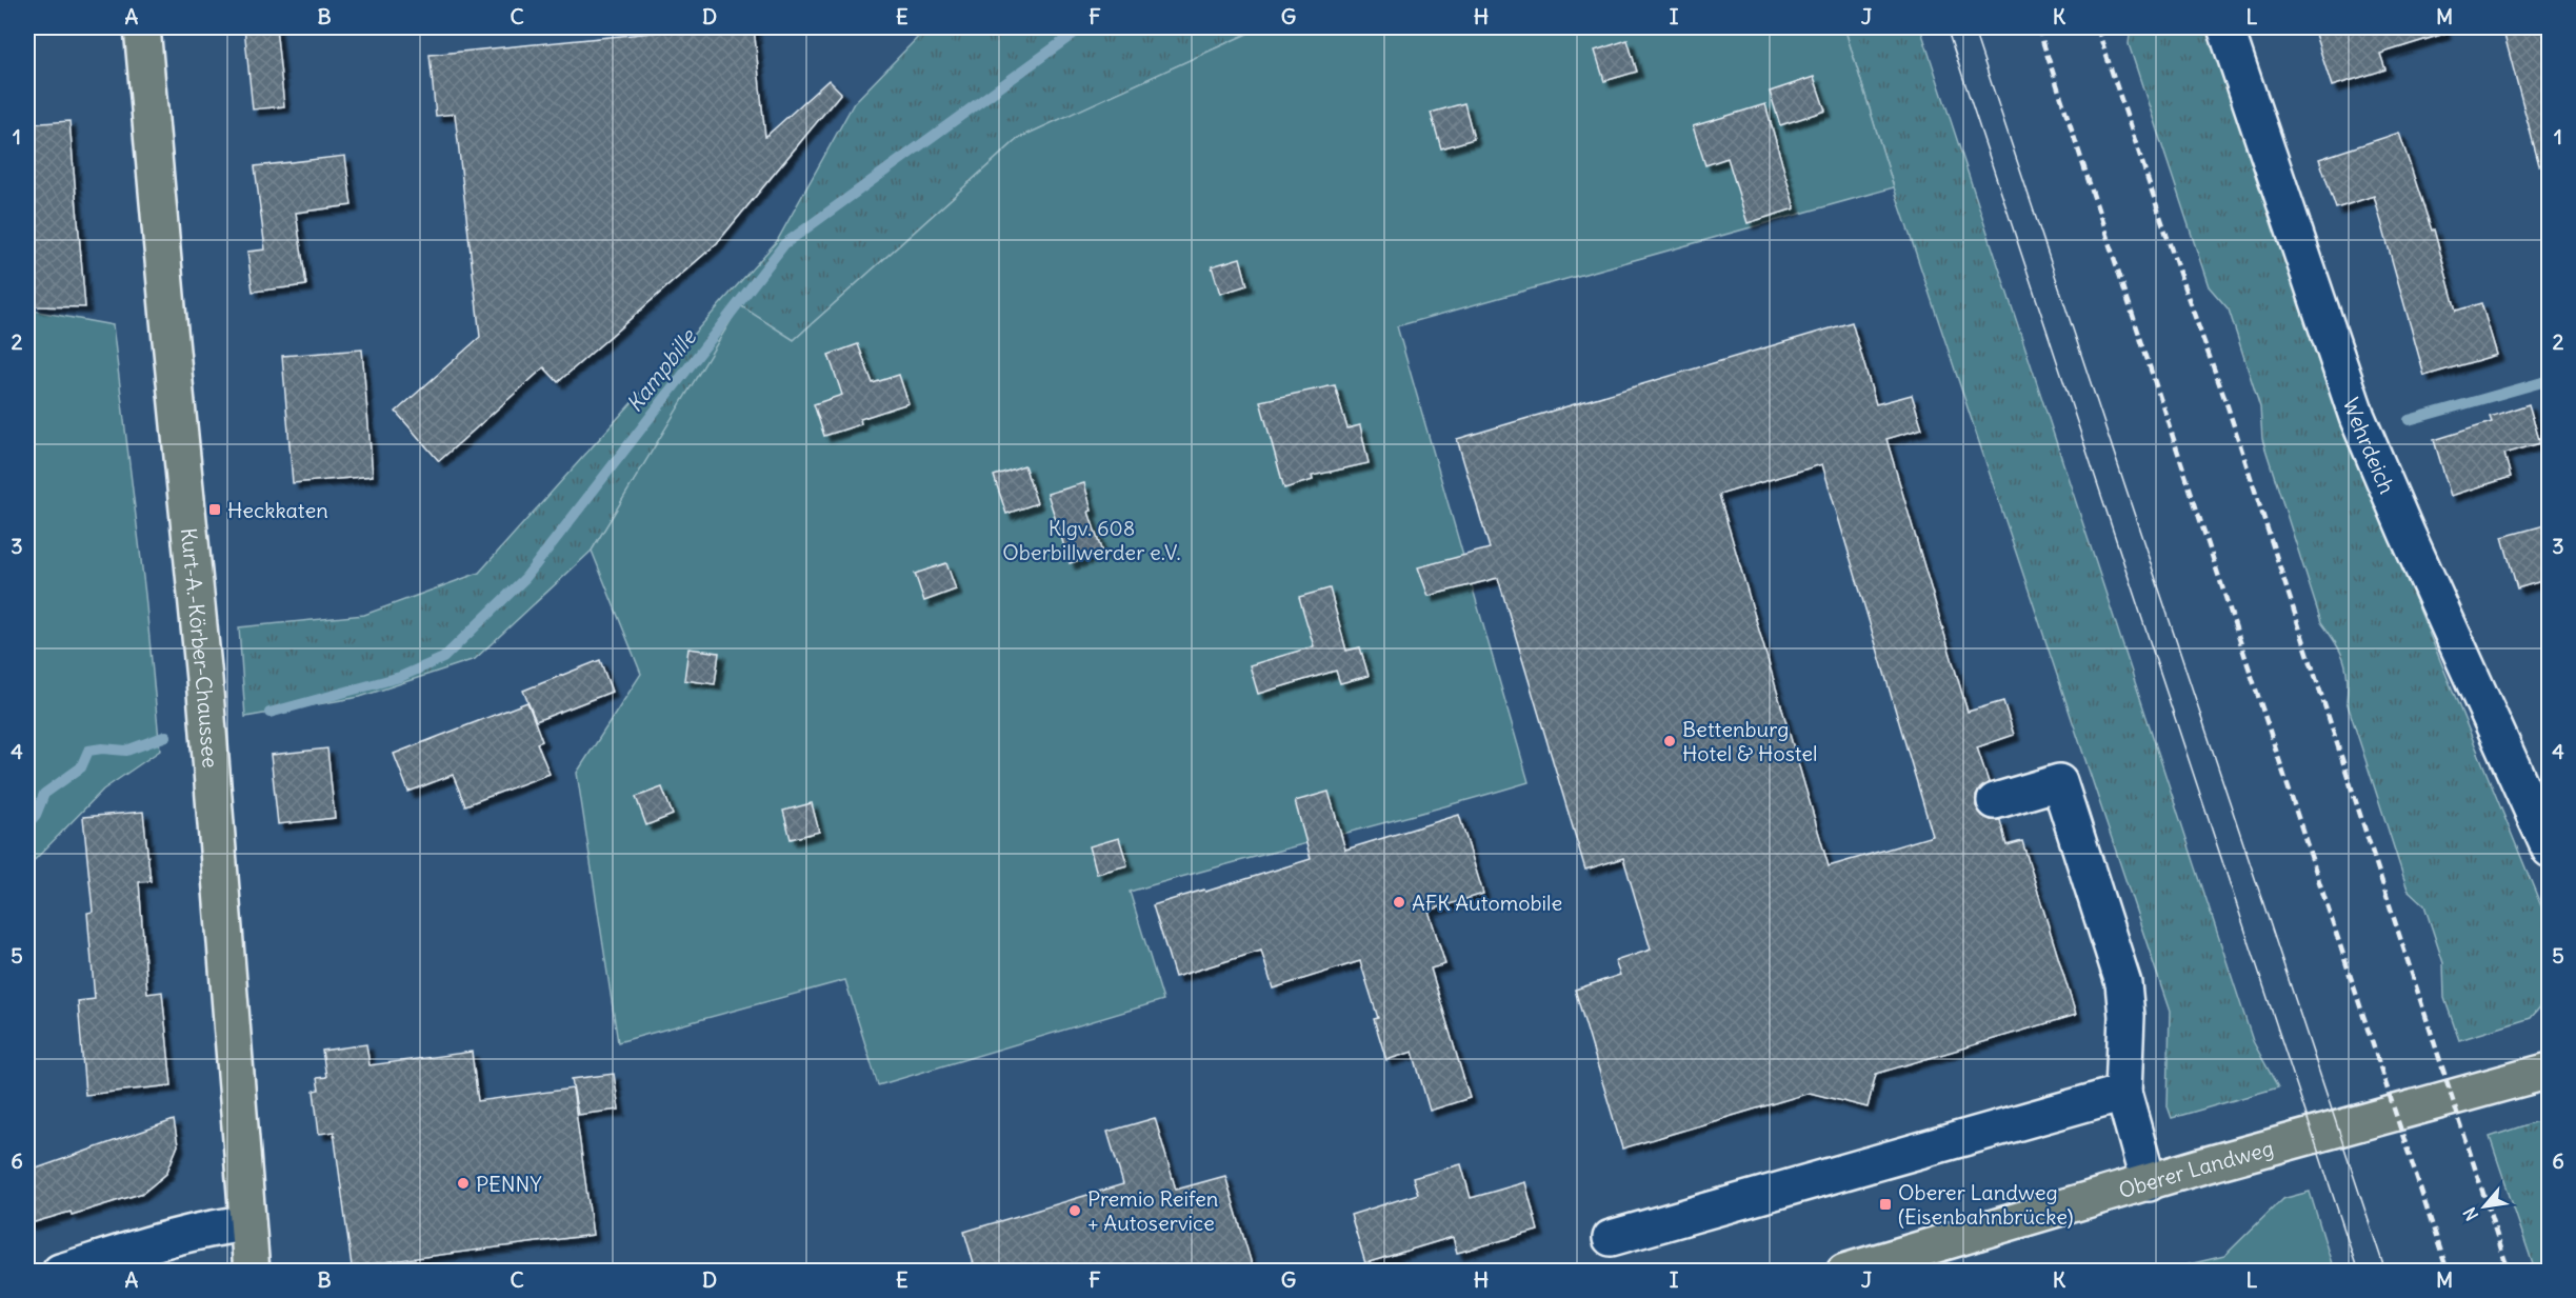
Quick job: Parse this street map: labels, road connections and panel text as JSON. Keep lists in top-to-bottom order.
{
  "streets": {
    "main road": ["Kurt-A.-Körber-Chaussee", "Oberer Landweg"],
    "street": ["Wehrdeich"]
  },
  "water": ["Kampbille"],
  "parks": ["Klgv. 608 Oberbillwerder e.V."],
  "places": {
    "transit": ["Heckkaten", "Oberer Landweg (Eisenbahnbrücke)"],
    "other": [
      "Bettenburg Hotel & Hostel",
      "AFK Automobile",
      "PENNY",
      "Premio Reifen + Autoservice"
    ]
  },
  "north": "bottom left",
  "grid": {
    "columns": [
      "A",
      "B",
      "C",
      "D",
      "E",
      "F",
      "G",
      "H",
      "I",
      "J",
      "K",
      "L",
      "M"
    ],
    "rows": [
      "1",
      "2",
      "3",
      "4",
      "5",
      "6"
    ]
  }
}
